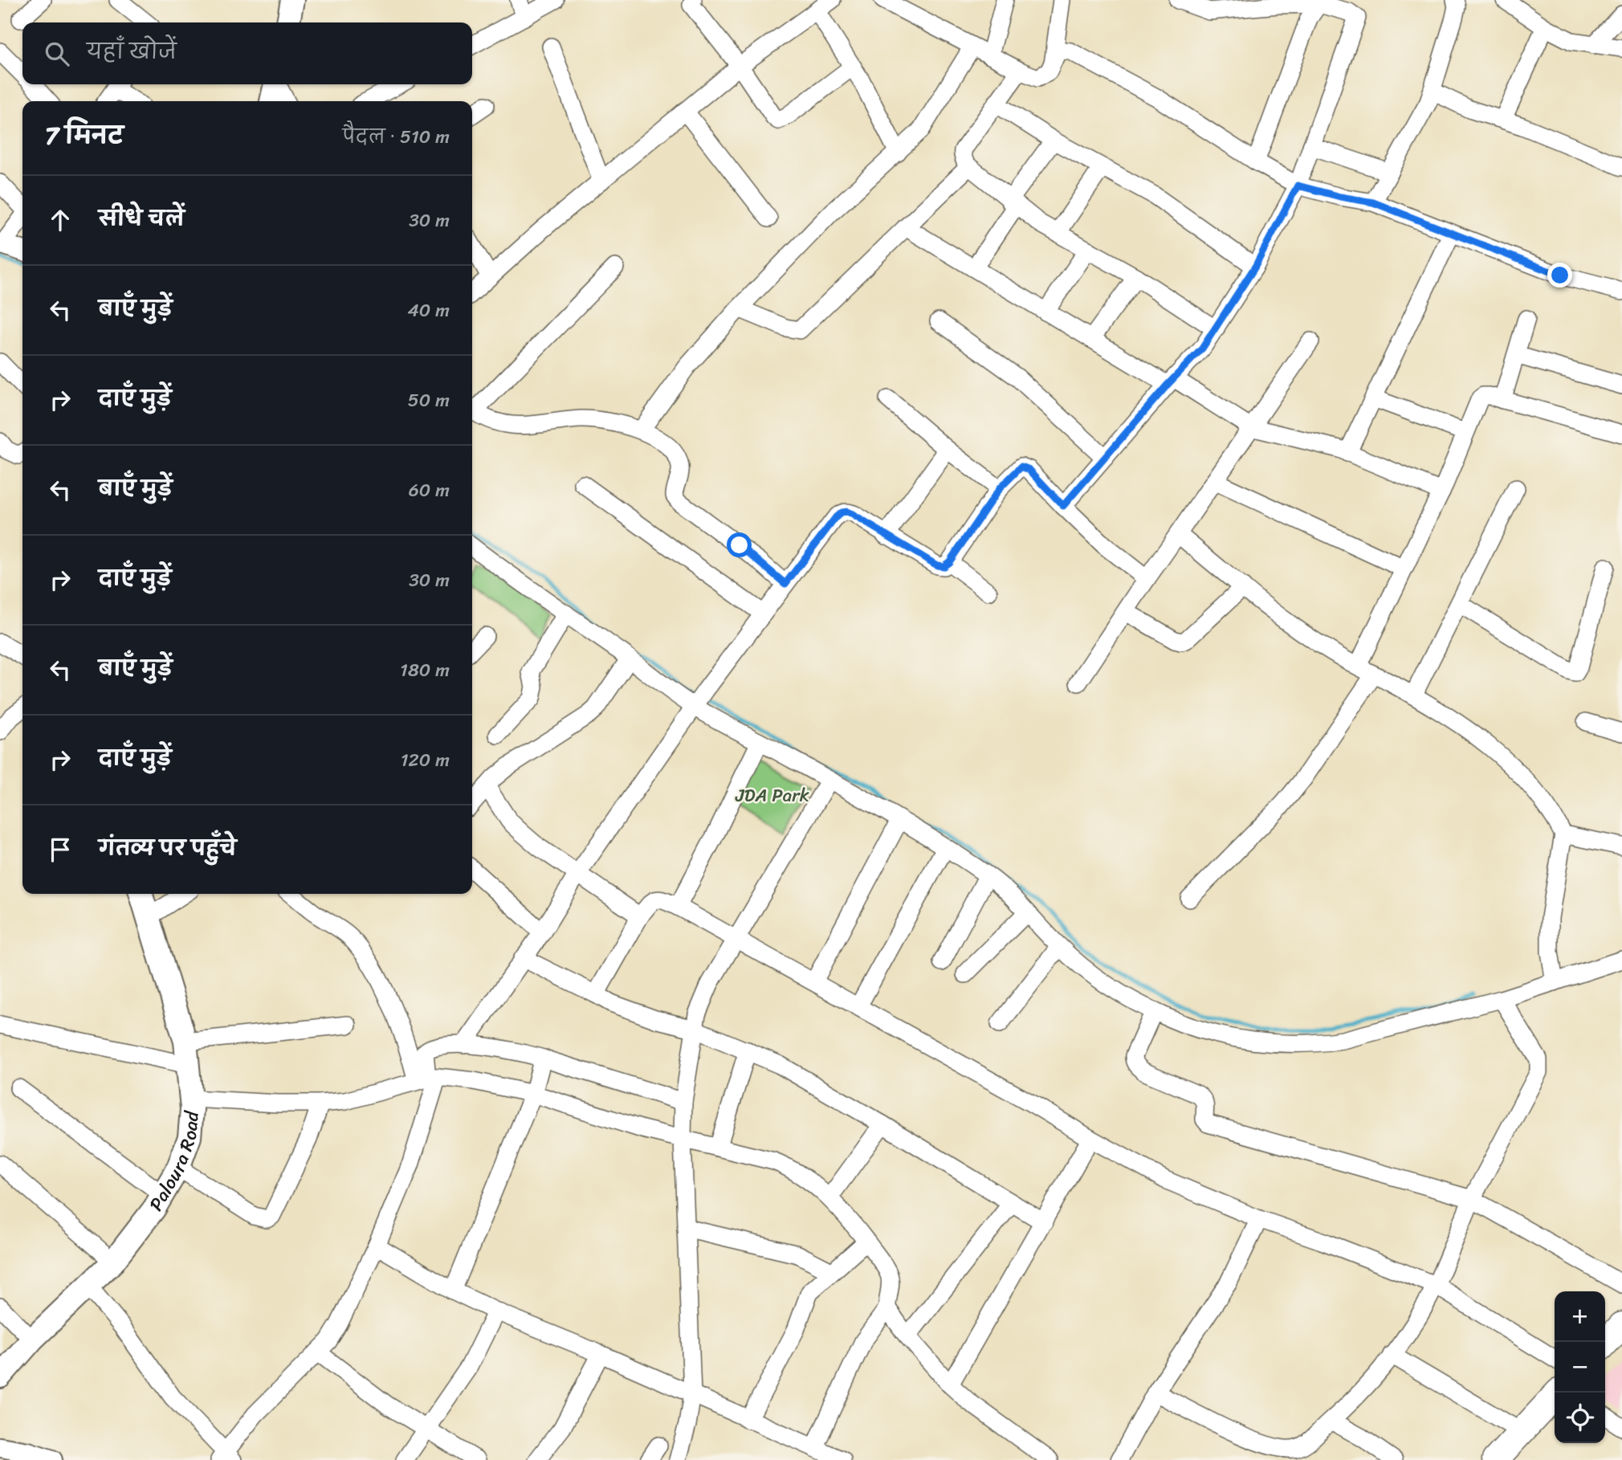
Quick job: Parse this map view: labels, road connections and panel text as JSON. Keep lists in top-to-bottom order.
{
  "streets": {
    "main road": ["Paloura Road"]
  },
  "parks": ["JDA Park"],
  "page": {
    "search": "यहाँ खोजें",
    "heading": ["7 मिनट", "पैदल · 510 m"],
    "list": [
      ["सीधे चलें", "30 m"],
      ["बाएँ मुड़ें", "40 m"],
      ["दाएँ मुड़ें", "50 m"],
      ["बाएँ मुड़ें", "60 m"],
      ["दाएँ मुड़ें", "30 m"],
      ["बाएँ मुड़ें", "180 m"],
      ["दाएँ मुड़ें", "120 m"],
      "गंतव्य पर पहुँचे"
    ],
    "map_buttons": ["+", "−"]
  }
}
